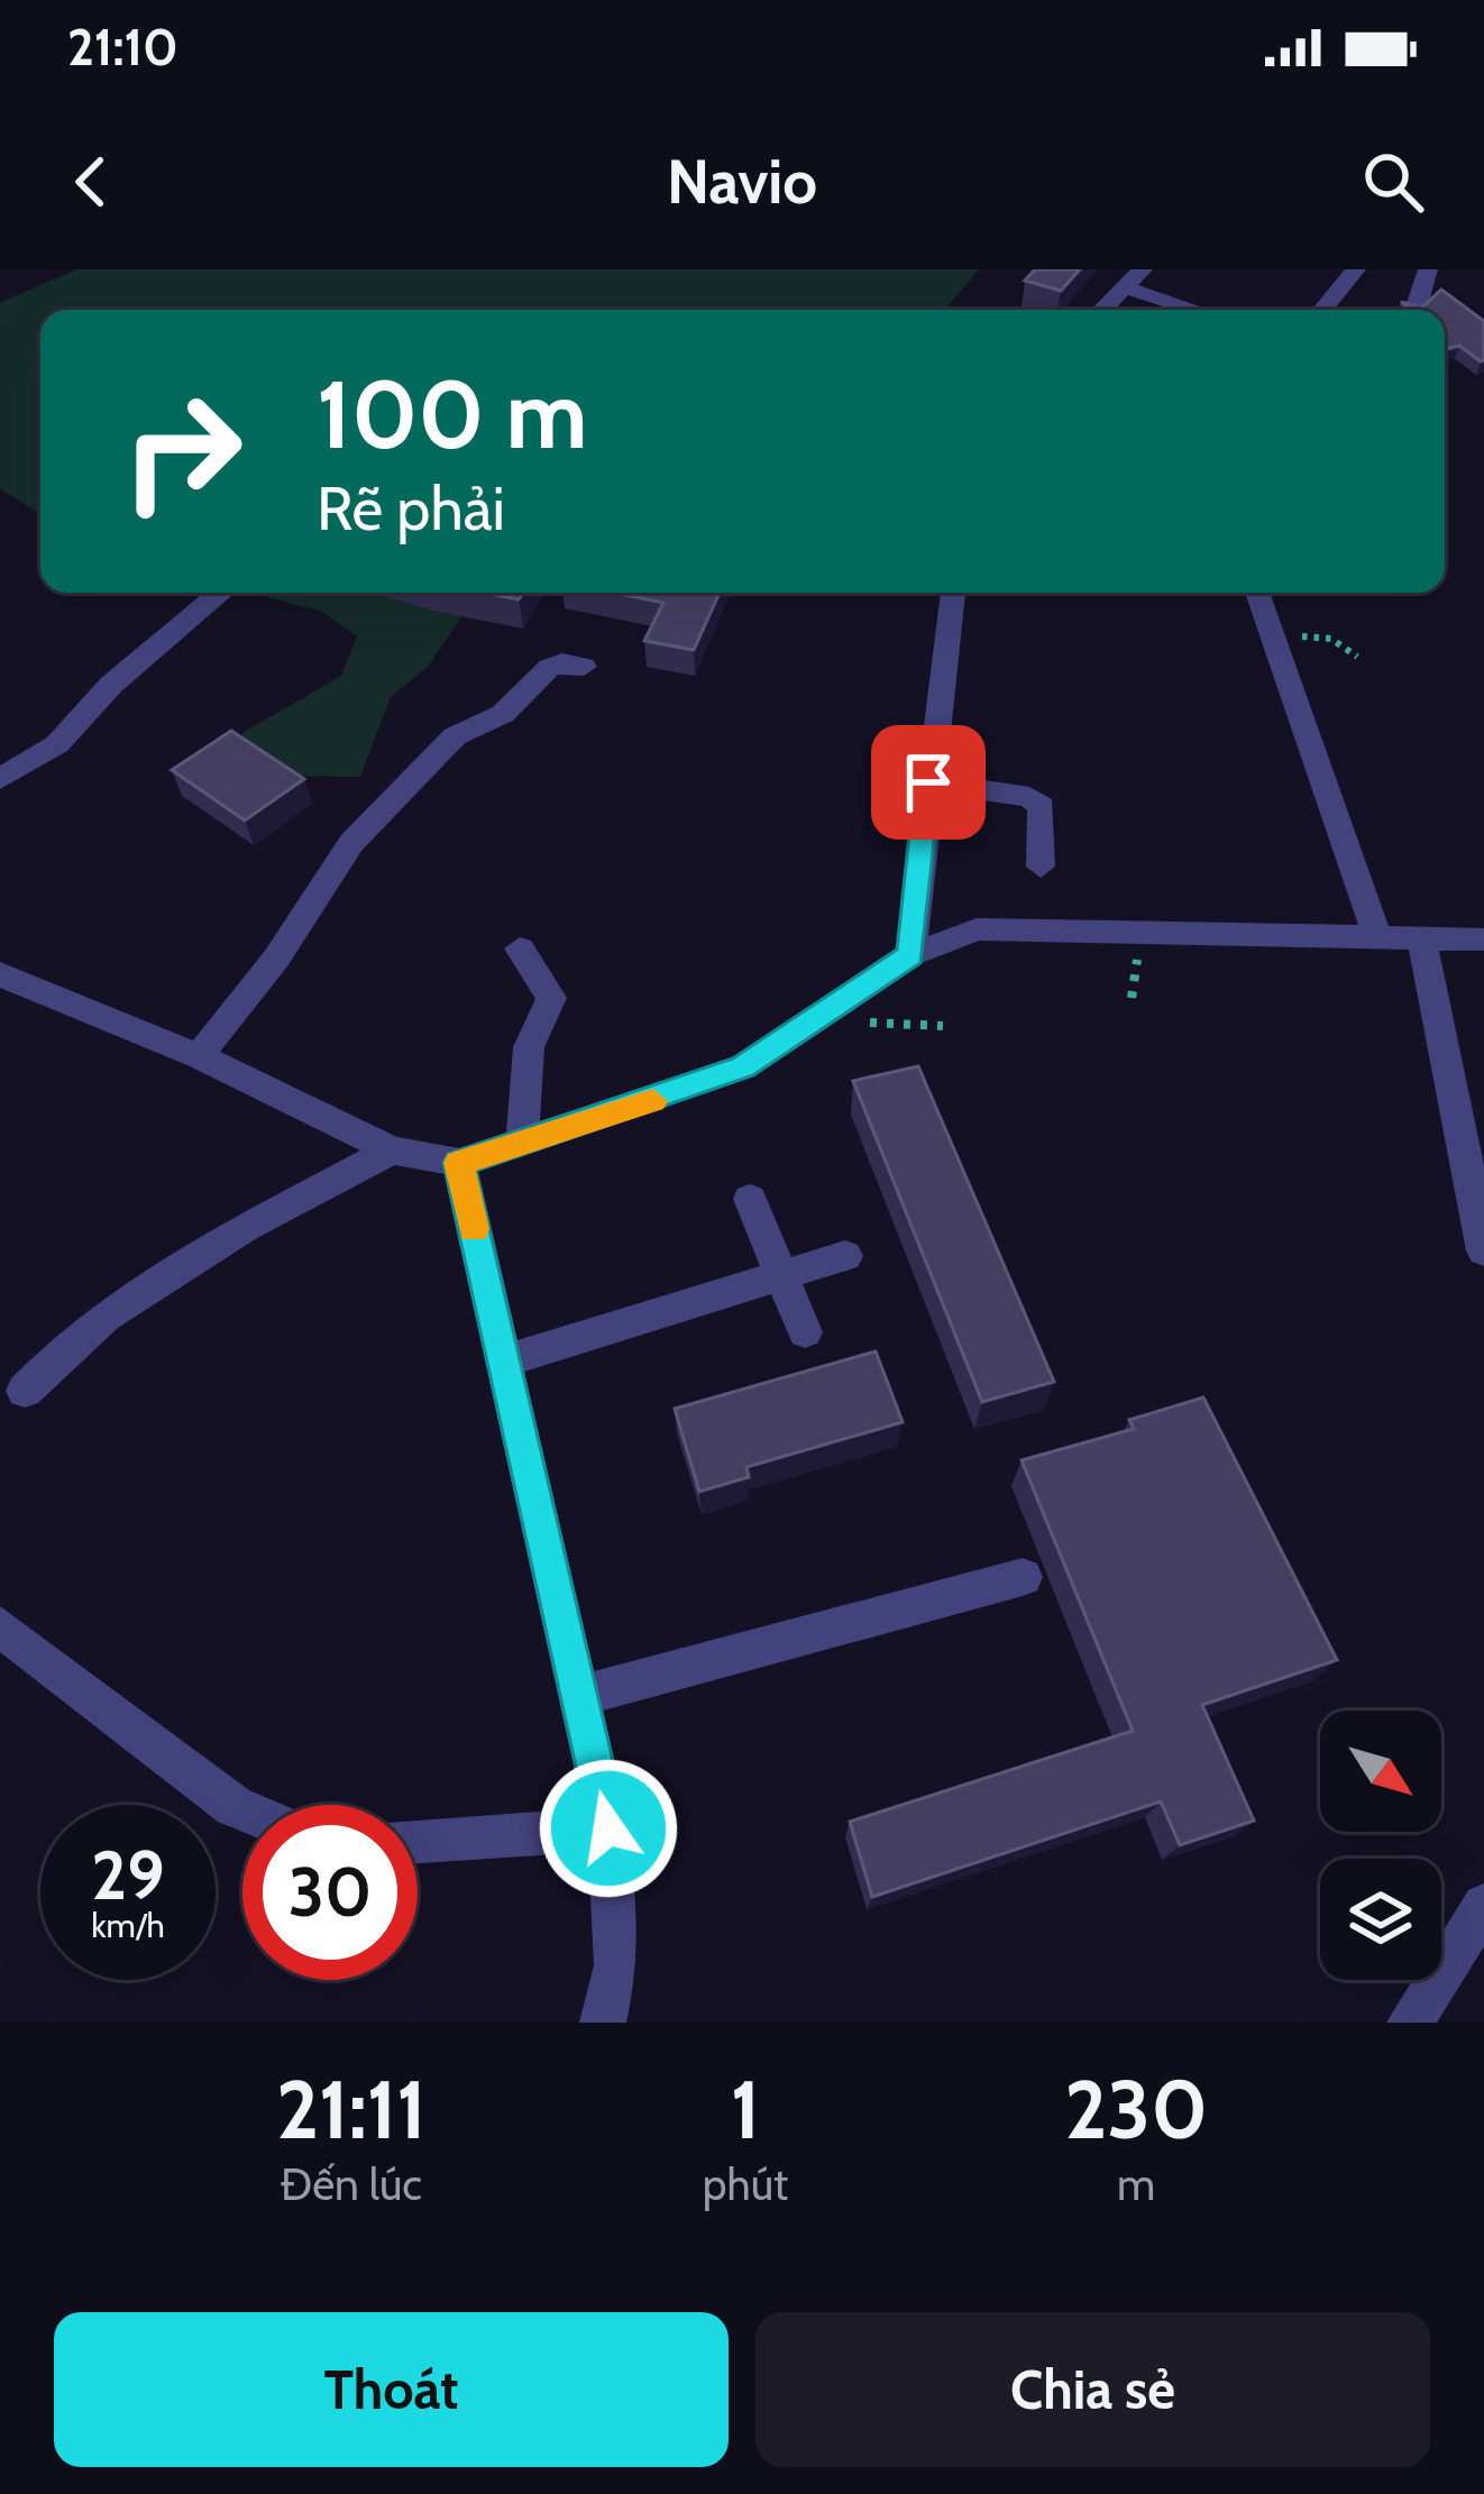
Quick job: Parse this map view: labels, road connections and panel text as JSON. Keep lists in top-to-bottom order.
{
  "north": "bottom right",
  "page": {
    "status": "21:10",
    "header": "Navio",
    "turn": ["100 m", "Rẽ phải"],
    "speed": "29 km/h",
    "limit": "30",
    "eta": [
      "21:11",
      "Đến lúc",
      "1",
      "phút",
      "230",
      "m"
    ],
    "buttons": ["Thoát", "Chia sẻ"]
  }
}
